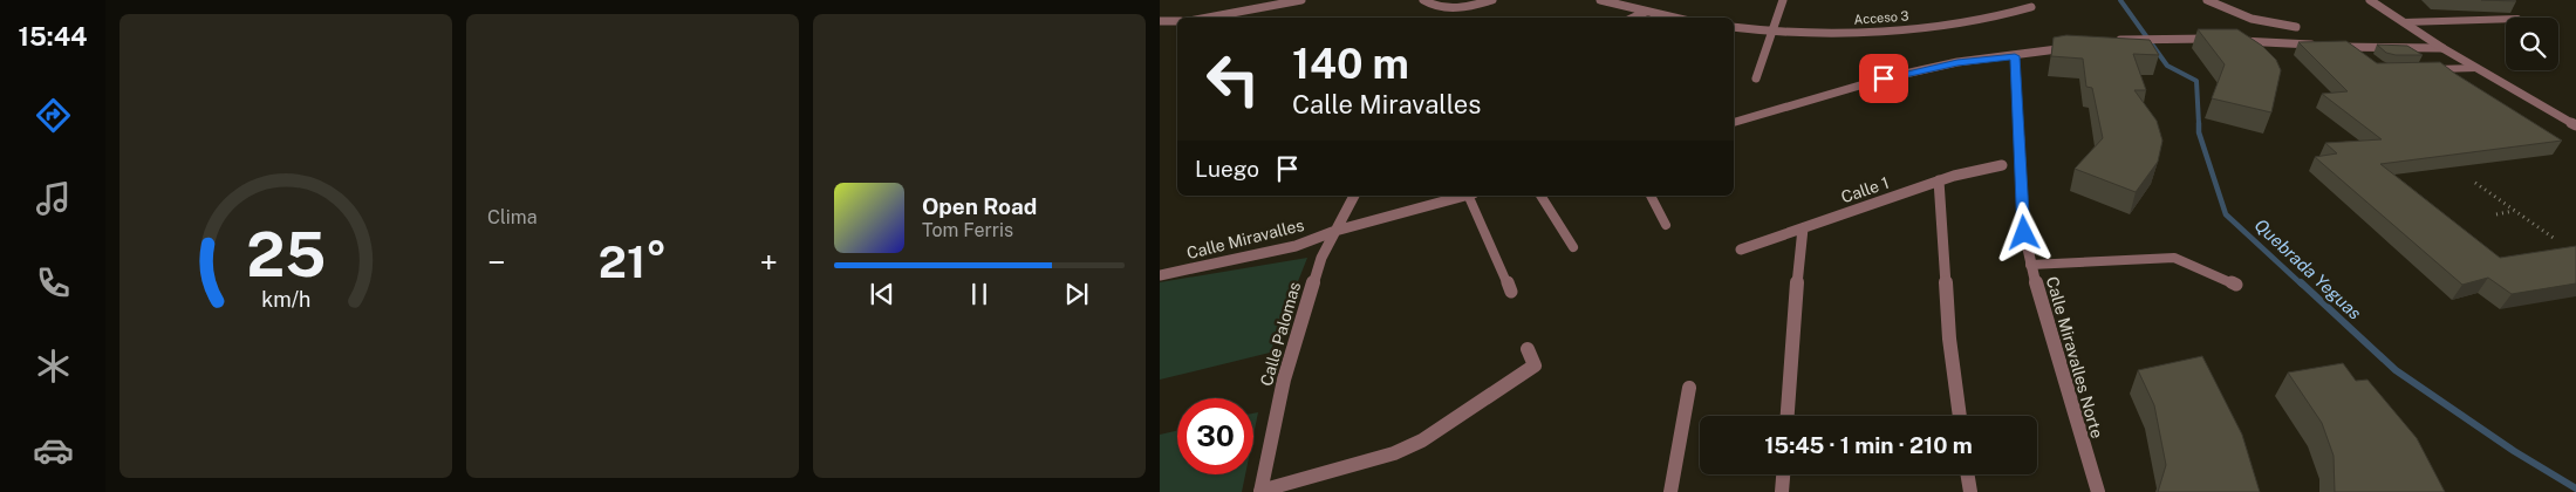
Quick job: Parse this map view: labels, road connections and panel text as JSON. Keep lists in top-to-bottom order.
{
  "streets": {
    "street": [
      "Acceso 3",
      "Calle 1",
      "Calle Miravalles",
      "Calle Palomas",
      "Calle Miravalles Norte"
    ]
  },
  "crossings": [
    ["Calle Miravalles", "Calle Palomas"]
  ],
  "water": ["Quebrada Yeguas"],
  "page": {
    "tabs": "15:44",
    "tile": "Clima",
    "turn": ["140 m", "Calle Miravalles"],
    "then": "Luego",
    "song": ["Open Road", "Tom Ferris"],
    "heat": ["−", "21°", "+"],
    "limit": "30",
    "trip": "15:45 · 1 min · 210 m",
    "gauge": ["25", "km/h"]
  }
}
